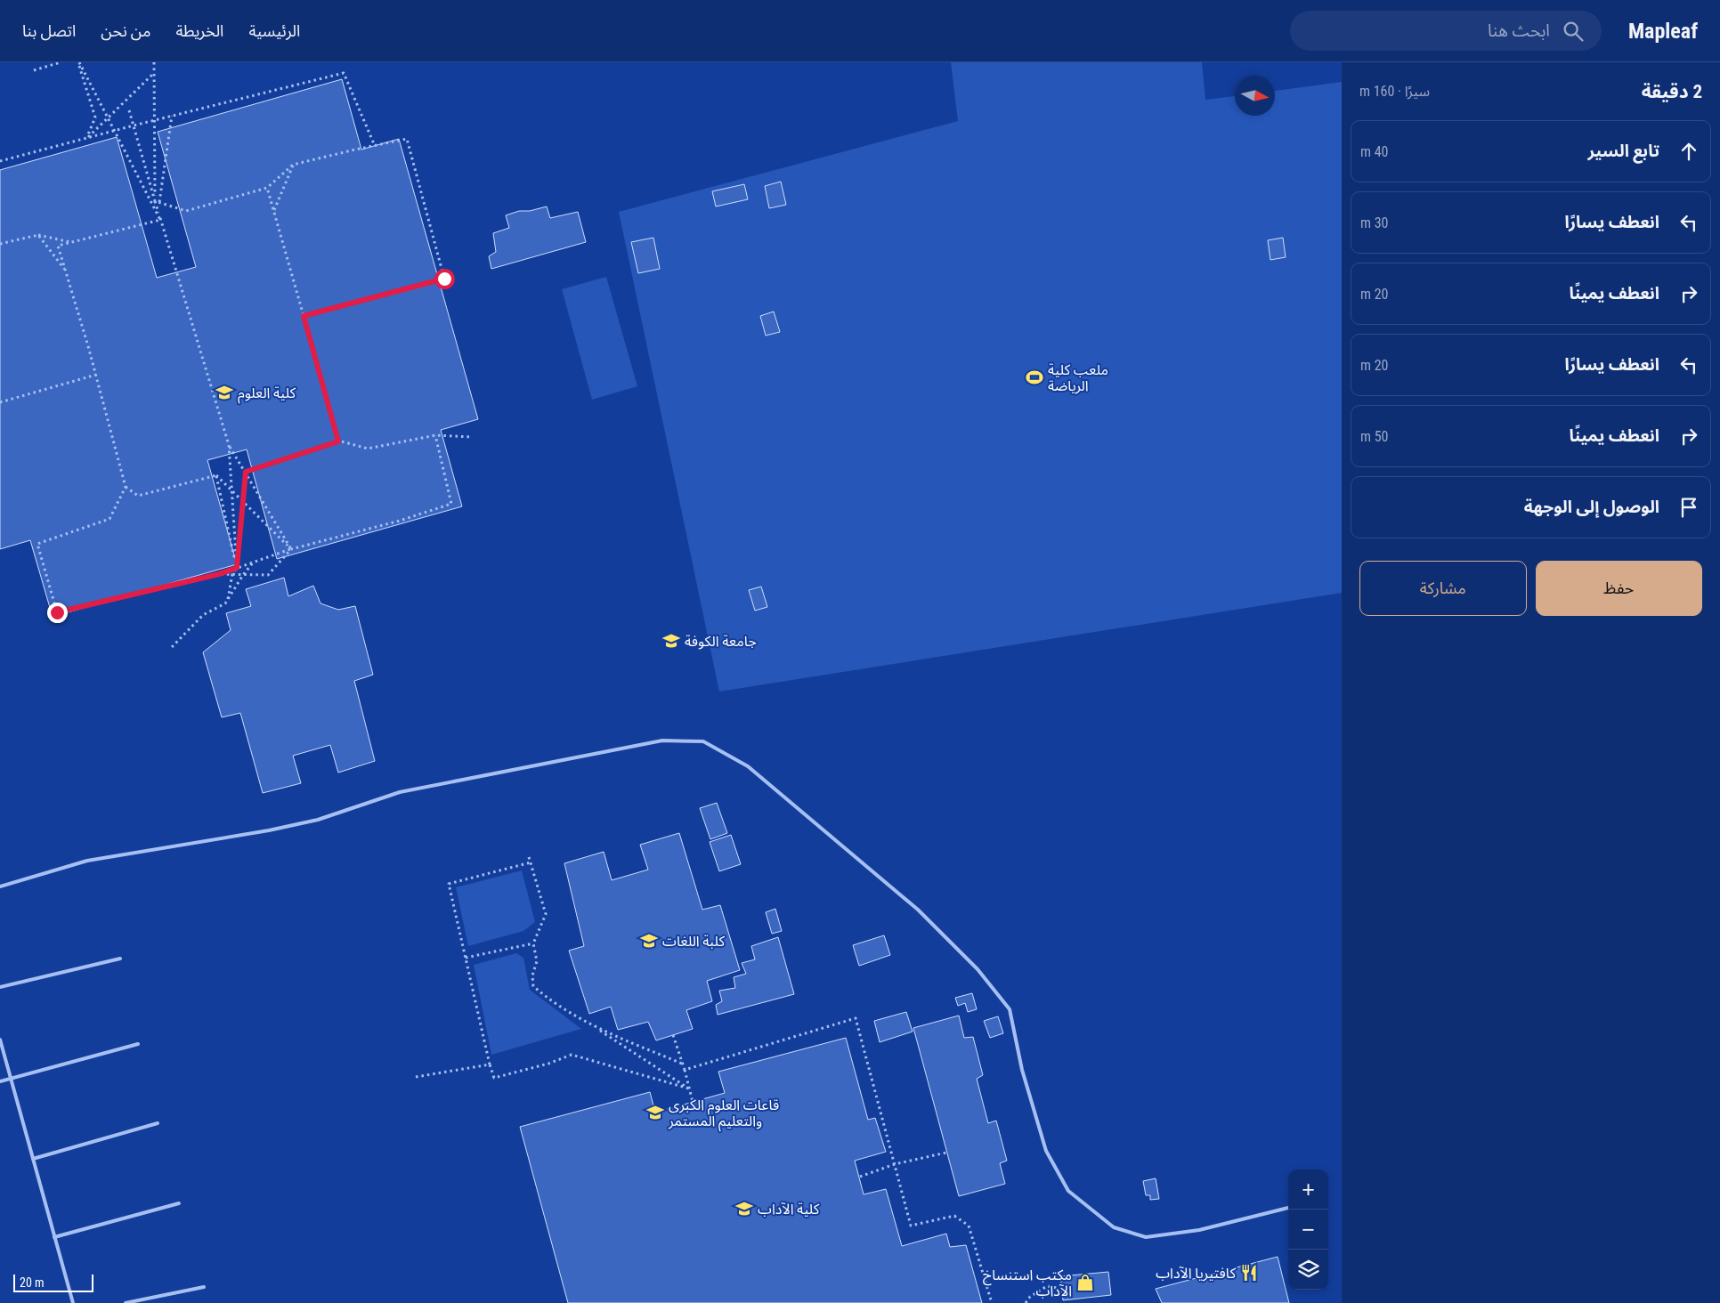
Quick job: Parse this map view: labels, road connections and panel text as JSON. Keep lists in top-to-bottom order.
{
  "places": {
    "sports": ["ملعب كلية الرياضة"],
    "school or university": [
      "كلية العلوم",
      "جامعة الكوفة",
      "كلبة اللغات",
      "قاعات العلوم الكبرى والتعليم المستمر",
      "كلية الآداب"
    ],
    "restaurant": ["كافتيريا الآداب"],
    "shop": ["مكتب استنساخ الآداب"]
  },
  "scale_bar": "20 m",
  "north": "right",
  "page": {
    "header": "Mapleaf",
    "search": "ابحث هنا",
    "nav": [
      "الرئيسية",
      "الخريطة",
      "من نحن",
      "اتصل بنا"
    ],
    "heading": ["2 دقيقة", "سيرًا · 160 m"],
    "list": [
      ["تابع السير", "40 m"],
      ["انعطف يسارًا", "30 m"],
      ["انعطف يمينًا", "20 m"],
      ["انعطف يسارًا", "20 m"],
      ["انعطف يمينًا", "50 m"],
      "الوصول إلى الوجهة"
    ],
    "buttons": ["حفظ", "مشاركة"],
    "map_buttons": ["+", "−"],
    "scale": "20 m"
  }
}
